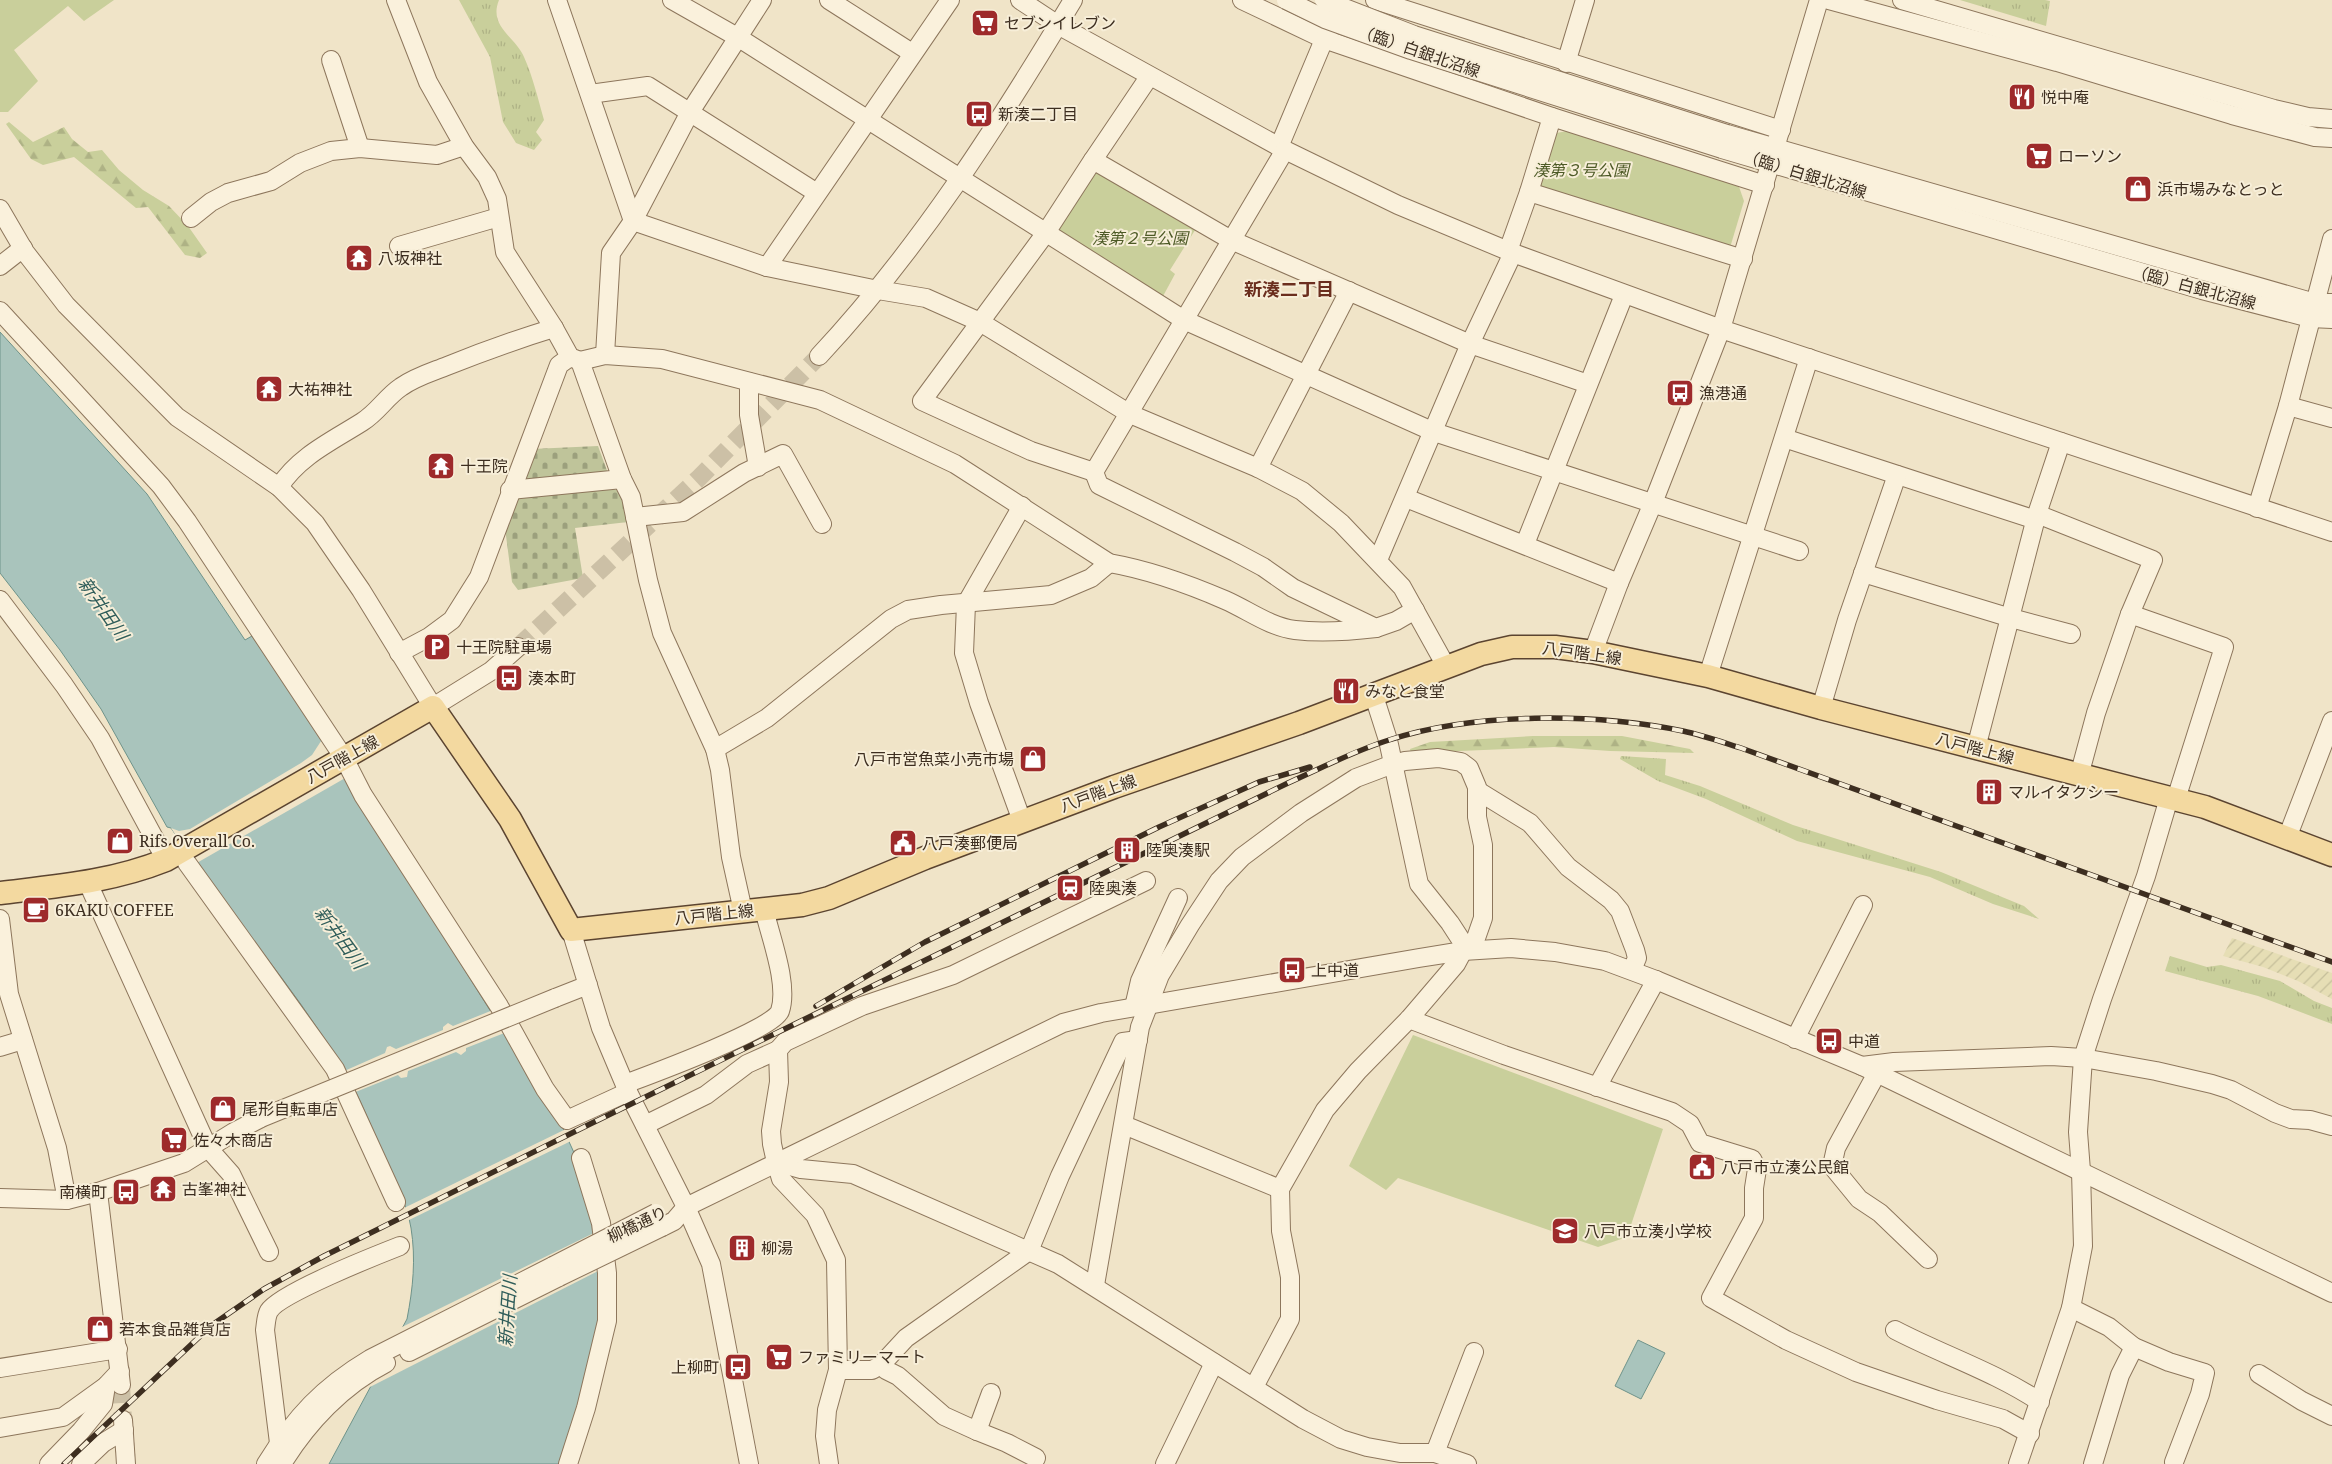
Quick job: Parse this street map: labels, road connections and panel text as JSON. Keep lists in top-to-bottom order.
{
  "streets": {
    "main road": ["八戸階上線"],
    "street": ["（臨）白銀北沼線", "柳橋通り"]
  },
  "districts": ["新湊二丁目"],
  "water": ["新井田川"],
  "parks": ["湊第３号公園", "湊第２号公園"],
  "places": {
    "supermarket": [
      "セブンイレブン",
      "ローソン",
      "佐々木商店",
      "ファミリーマート"
    ],
    "restaurant": ["悦中庵", "みなと食堂"],
    "bus stop": [
      "新湊二丁目",
      "漁港通",
      "湊本町",
      "上中道",
      "中道",
      "南横町",
      "上柳町"
    ],
    "shop": [
      "浜市場みなとっと",
      "八戸市営魚菜小売市場",
      "Rifs Overall Co.",
      "尾形自転車店",
      "若本食品雑貨店"
    ],
    "temple": [
      "八坂神社",
      "大祐神社",
      "十王院",
      "古峯神社"
    ],
    "parking": ["十王院駐車場"],
    "building": ["マルイタクシー", "陸奥湊駅", "柳湯"],
    "public building": ["八戸湊郵便局", "八戸市立湊公民館"],
    "station": ["陸奥湊"],
    "cafe": ["6KAKU COFFEE"],
    "school or university": ["八戸市立湊小学校"]
  }
}
